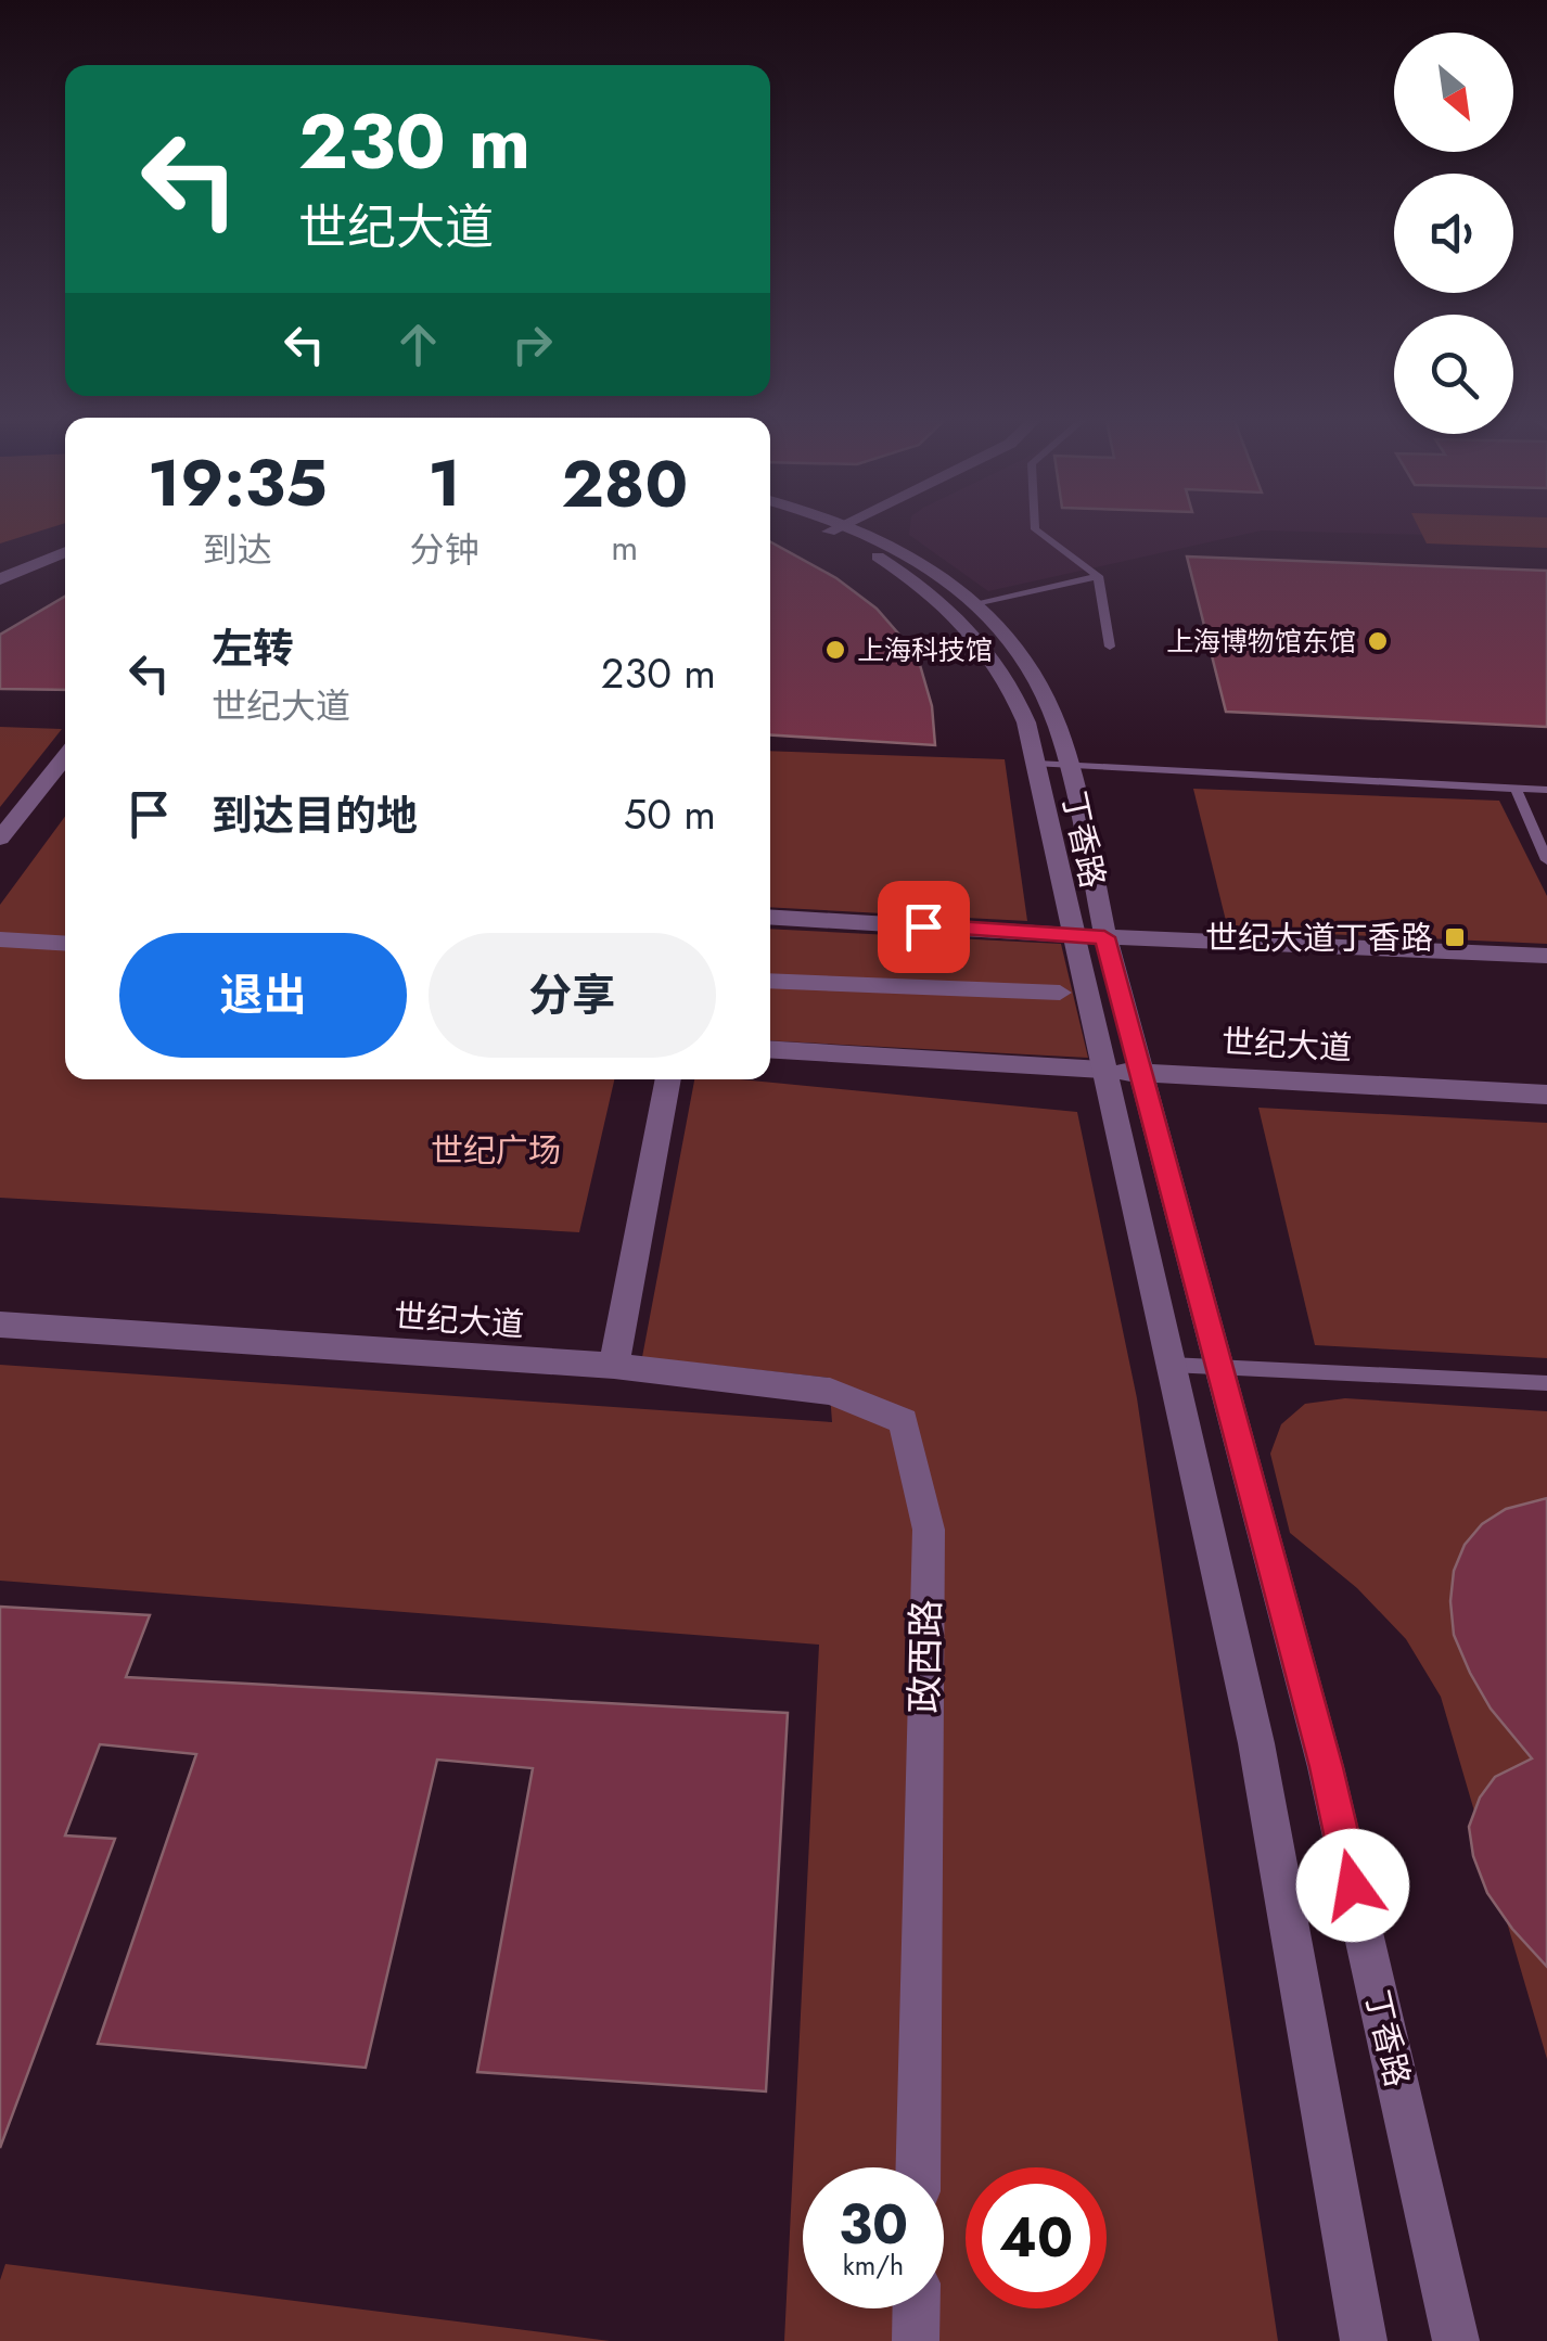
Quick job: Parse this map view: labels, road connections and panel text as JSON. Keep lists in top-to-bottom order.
{
  "streets": {
    "street": ["丁香路", "世纪大道", "政西路"]
  },
  "crossings": [
    ["丁香路", "世纪大道"],
    ["世纪大道", "政西路"]
  ],
  "parks": ["世纪广场"],
  "places": {
    "other": ["上海博物馆东馆", "上海科技馆"],
    "transit": ["世纪大道丁香路"]
  },
  "north": "bottom right",
  "page": {
    "turn": ["230 m", "世纪大道"],
    "eta": [
      "19:35",
      "到达",
      "1",
      "分钟",
      "280",
      "m"
    ],
    "list": [
      {
        "name": "左转",
        "note": "世纪大道",
        "value": "230 m"
      },
      {
        "name": "到达目的地",
        "value": "50 m"
      }
    ],
    "buttons": ["退出", "分享"],
    "speed": "30 km/h",
    "limit": "40"
  }
}
